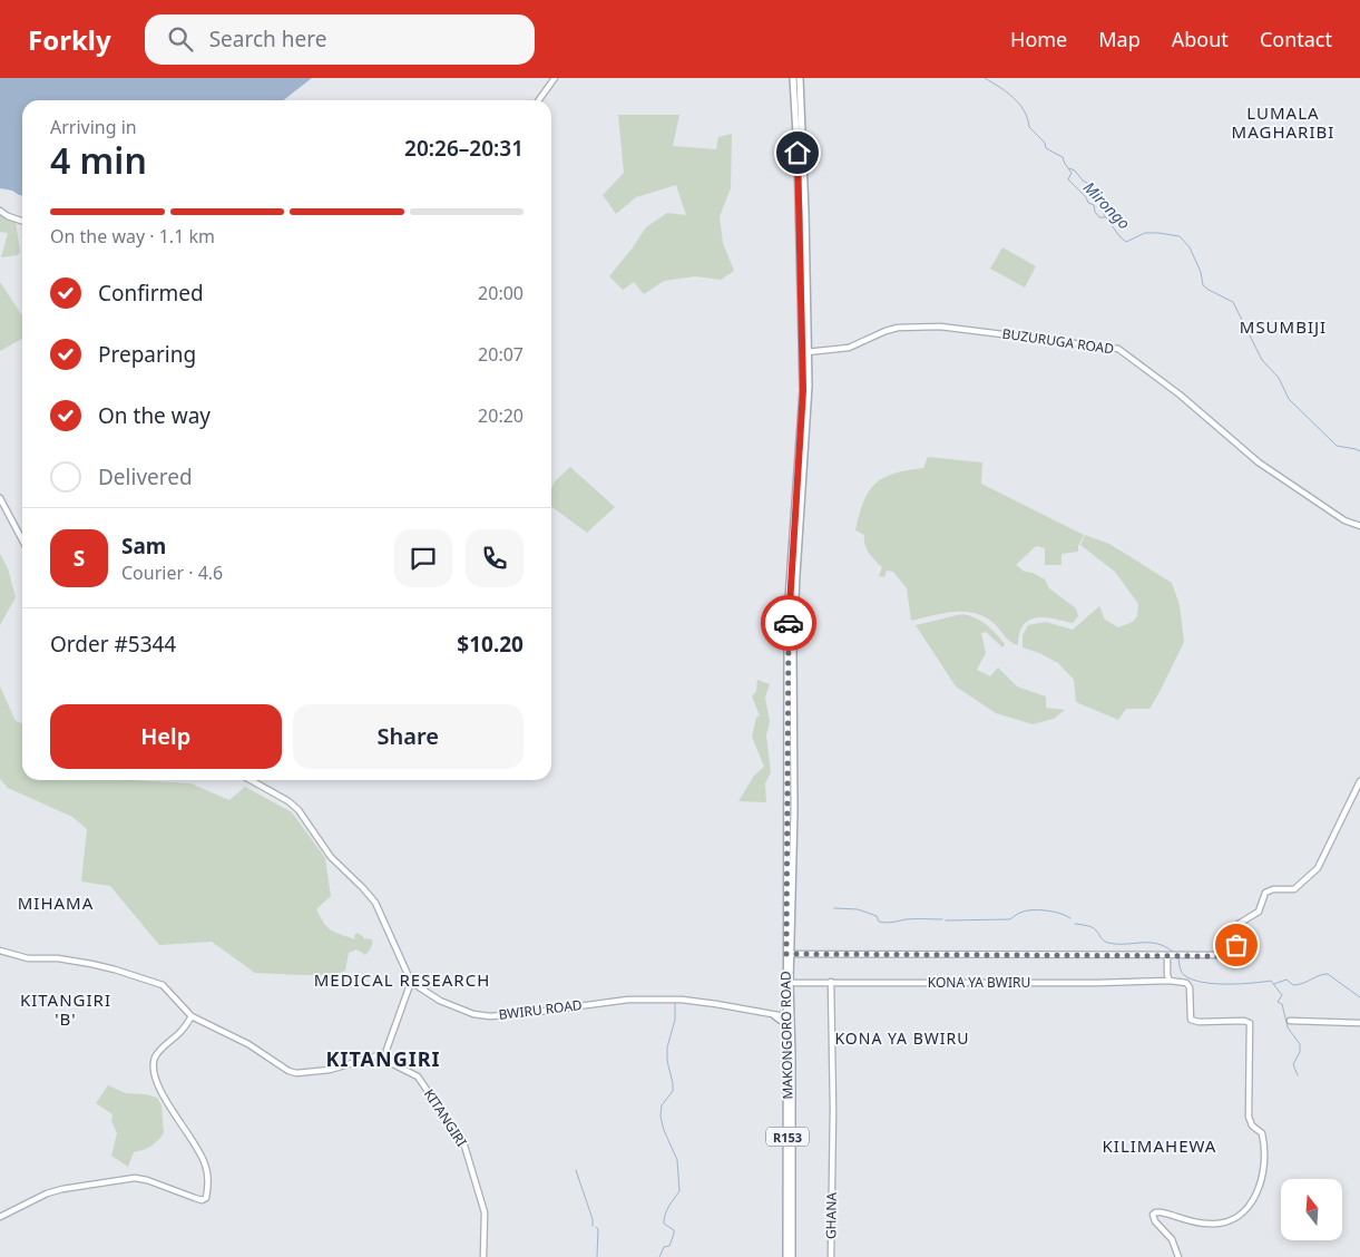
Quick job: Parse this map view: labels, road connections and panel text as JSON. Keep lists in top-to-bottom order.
{
  "streets": {
    "main road": [
      "BUZURUGA ROAD",
      "KONA YA BWIRU",
      "BWIRU ROAD",
      "MAKONGORO ROAD",
      "KITANGIRI",
      "R153",
      "GHANA"
    ]
  },
  "crossings": [
    ["BUZURUGA ROAD", "MAKONGORO ROAD"],
    ["KONA YA BWIRU", "MAKONGORO ROAD"],
    ["KONA YA BWIRU", "GHANA"]
  ],
  "districts": [
    "LUMALA MAGHARIBI",
    "MSUMBIJI",
    "MIHAMA",
    "MEDICAL RESEARCH",
    "KITANGIRI 'B'",
    "KONA YA BWIRU",
    "KITANGIRI",
    "KILIMAHEWA"
  ],
  "water": ["Mirongo"],
  "north": "top",
  "page": {
    "header": "Forkly",
    "search": "Search here",
    "nav": [
      "Home",
      "Map",
      "About",
      "Contact"
    ],
    "heading": ["4 min", "Arriving in", "20:26–20:31"],
    "panel": [
      "Sam",
      "Courier · 4.6",
      "Order #5344",
      "$10.20"
    ],
    "bar": "On the way · 1.1 km",
    "list": [
      ["Confirmed", "20:00"],
      ["Preparing", "20:07"],
      ["On the way", "20:20"],
      "Delivered"
    ],
    "round": "S",
    "buttons": ["Help", "Share"]
  }
}
